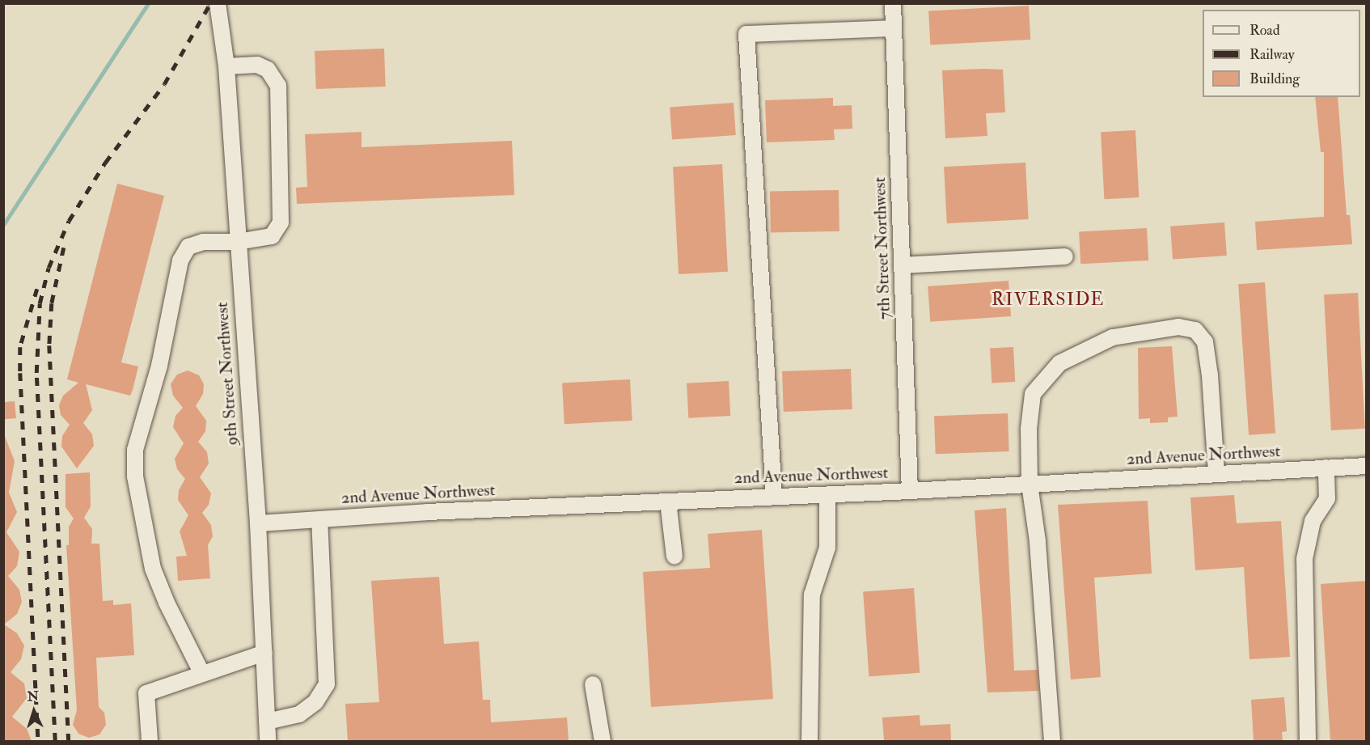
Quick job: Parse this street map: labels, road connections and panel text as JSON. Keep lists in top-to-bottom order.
{
  "streets": {
    "street": ["7th Street Northwest", "9th Street Northwest", "2nd Avenue Northwest"]
  },
  "crossings": [
    ["7th Street Northwest", "2nd Avenue Northwest"],
    ["9th Street Northwest", "2nd Avenue Northwest"]
  ],
  "districts": ["RIVERSIDE"],
  "legend": ["Road", "Railway", "Building"],
  "north": "top"
}
